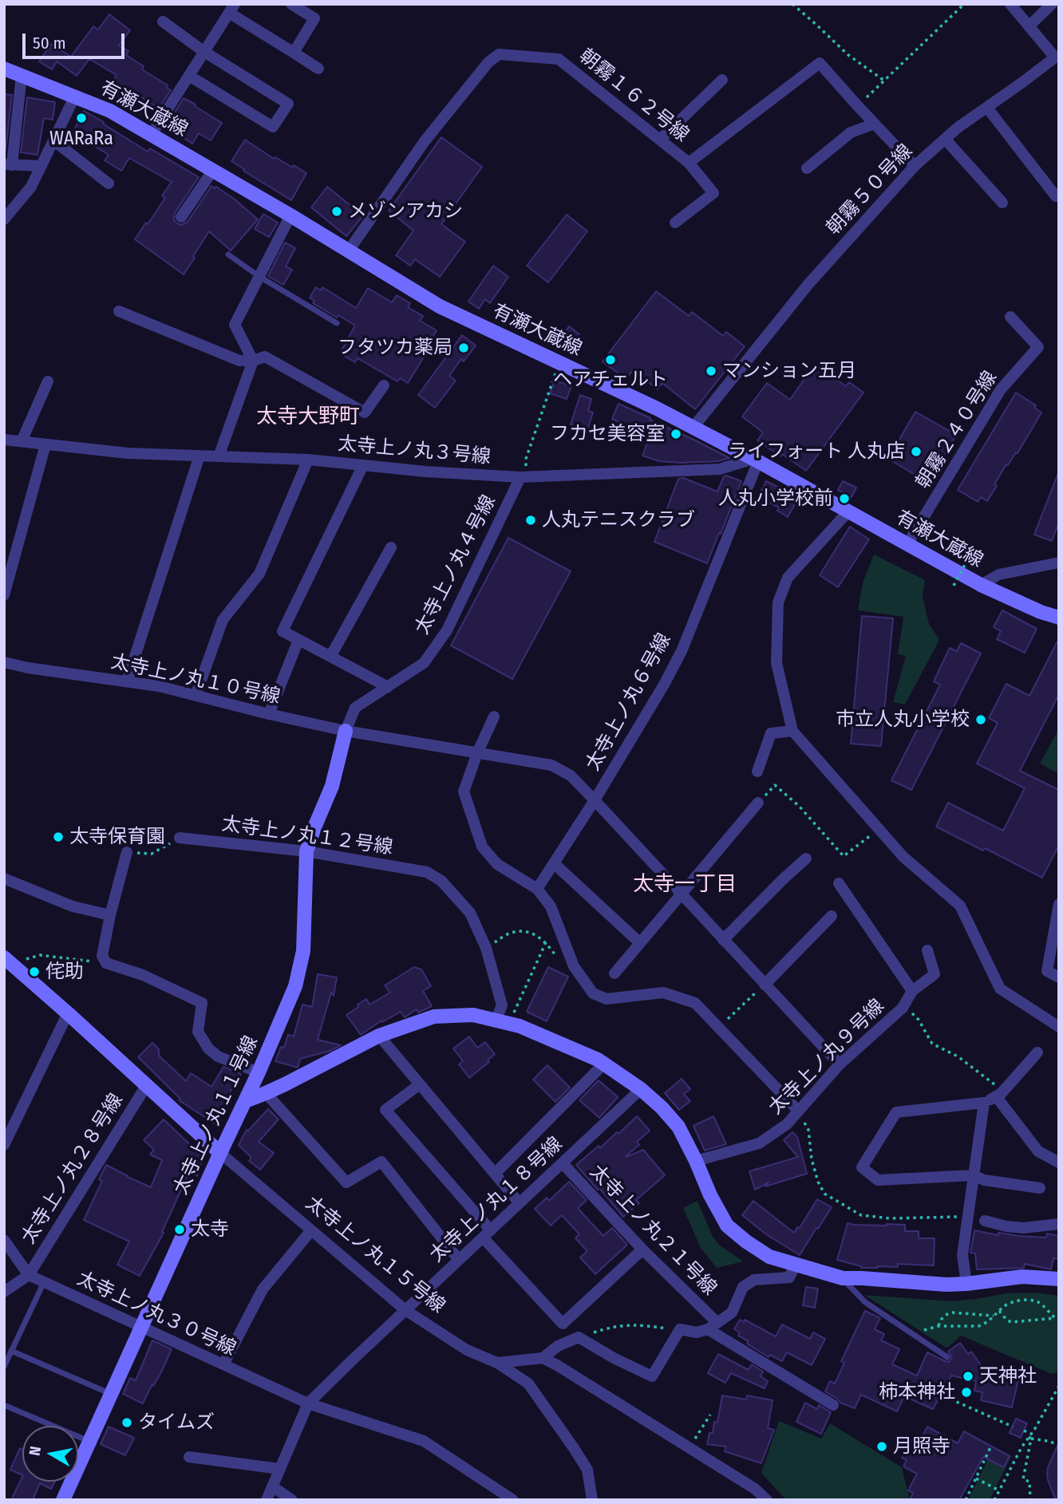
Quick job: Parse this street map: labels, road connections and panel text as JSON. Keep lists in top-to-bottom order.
{
  "streets": {
    "street": [
      "朝霧１６２号線",
      "有瀬大蔵線",
      "朝霧５０号線",
      "朝霧２４０号線",
      "太寺上ノ丸３号線",
      "太寺上ノ丸４号線",
      "太寺上ノ丸１０号線",
      "太寺上ノ丸６号線",
      "太寺上ノ丸１２号線",
      "太寺上ノ丸９号線",
      "太寺上ノ丸１１号線",
      "太寺上ノ丸２８号線",
      "太寺上ノ丸１８号線",
      "太寺上ノ丸２１号線",
      "太寺上ノ丸１５号線",
      "太寺上ノ丸３０号線"
    ]
  },
  "crossings": [
    ["朝霧１６２号線", "有瀬大蔵線"],
    ["朝霧１６２号線", "朝霧５０号線"],
    ["有瀬大蔵線", "朝霧５０号線"],
    ["有瀬大蔵線", "朝霧２４０号線"],
    ["有瀬大蔵線", "太寺上ノ丸３号線"],
    ["有瀬大蔵線", "太寺上ノ丸６号線"],
    ["太寺上ノ丸３号線", "太寺上ノ丸４号線"],
    ["太寺上ノ丸３号線", "太寺上ノ丸６号線"],
    ["太寺上ノ丸４号線", "太寺上ノ丸１０号線"],
    ["太寺上ノ丸４号線", "太寺上ノ丸１１号線"],
    ["太寺上ノ丸１０号線", "太寺上ノ丸６号線"],
    ["太寺上ノ丸１０号線", "太寺上ノ丸９号線"],
    ["太寺上ノ丸１０号線", "太寺上ノ丸１１号線"],
    ["太寺上ノ丸１２号線", "太寺上ノ丸１１号線"],
    ["太寺上ノ丸１１号線", "太寺上ノ丸１５号線"],
    ["太寺上ノ丸１１号線", "太寺上ノ丸３０号線"],
    ["太寺上ノ丸２８号線", "太寺上ノ丸１５号線"],
    ["太寺上ノ丸２８号線", "太寺上ノ丸３０号線"],
    ["太寺上ノ丸１８号線", "太寺上ノ丸２１号線"],
    ["太寺上ノ丸１８号線", "太寺上ノ丸１５号線"],
    ["太寺上ノ丸１８号線", "太寺上ノ丸３０号線"]
  ],
  "districts": ["太寺大野町", "太寺一丁目"],
  "places": [
    "WARaRa",
    "メゾンアカシ",
    "フタツカ薬局",
    "ヘアチェルト",
    "マンション五月",
    "フカセ美容室",
    "ライフォート 人丸店",
    "人丸小学校前",
    "人丸テニスクラブ",
    "市立人丸小学校",
    "太寺保育園",
    "侘助",
    "太寺",
    "天神社",
    "柿本神社",
    "タイムズ",
    "月照寺"
  ],
  "scale_bar": "50 m",
  "north": "left"
}
